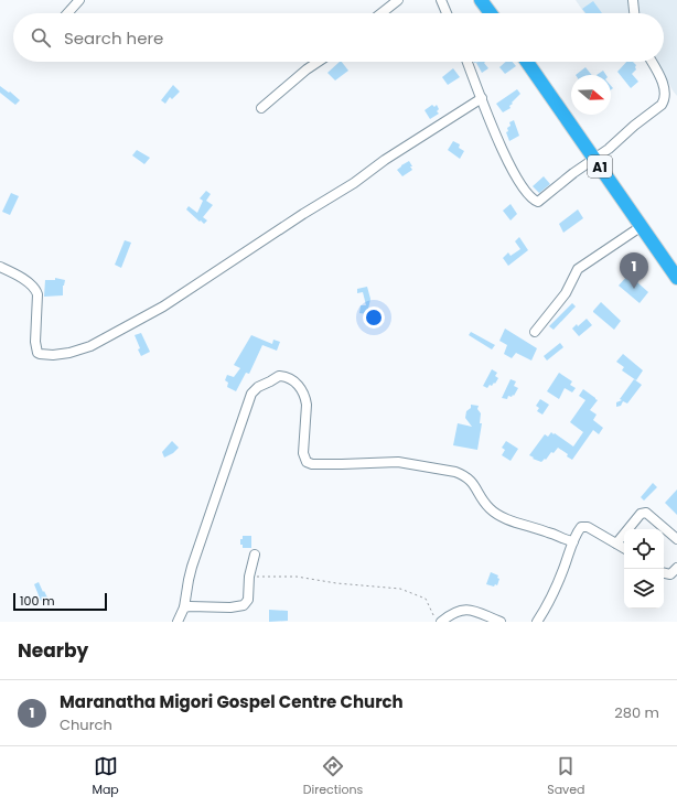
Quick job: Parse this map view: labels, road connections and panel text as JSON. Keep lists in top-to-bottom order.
{
  "streets": {
    "highway": ["A1"]
  },
  "scale_bar": "100 m",
  "north": "right",
  "page": {
    "search": "Search here",
    "pins": "1",
    "scale": "100 m",
    "heading": "Nearby",
    "list": [
      {
        "mark": "1",
        "name": "Maranatha Migori Gospel Centre Church",
        "note": "Church",
        "value": "280 m"
      }
    ],
    "nav": ["Map", "Directions", "Saved"]
  }
}
